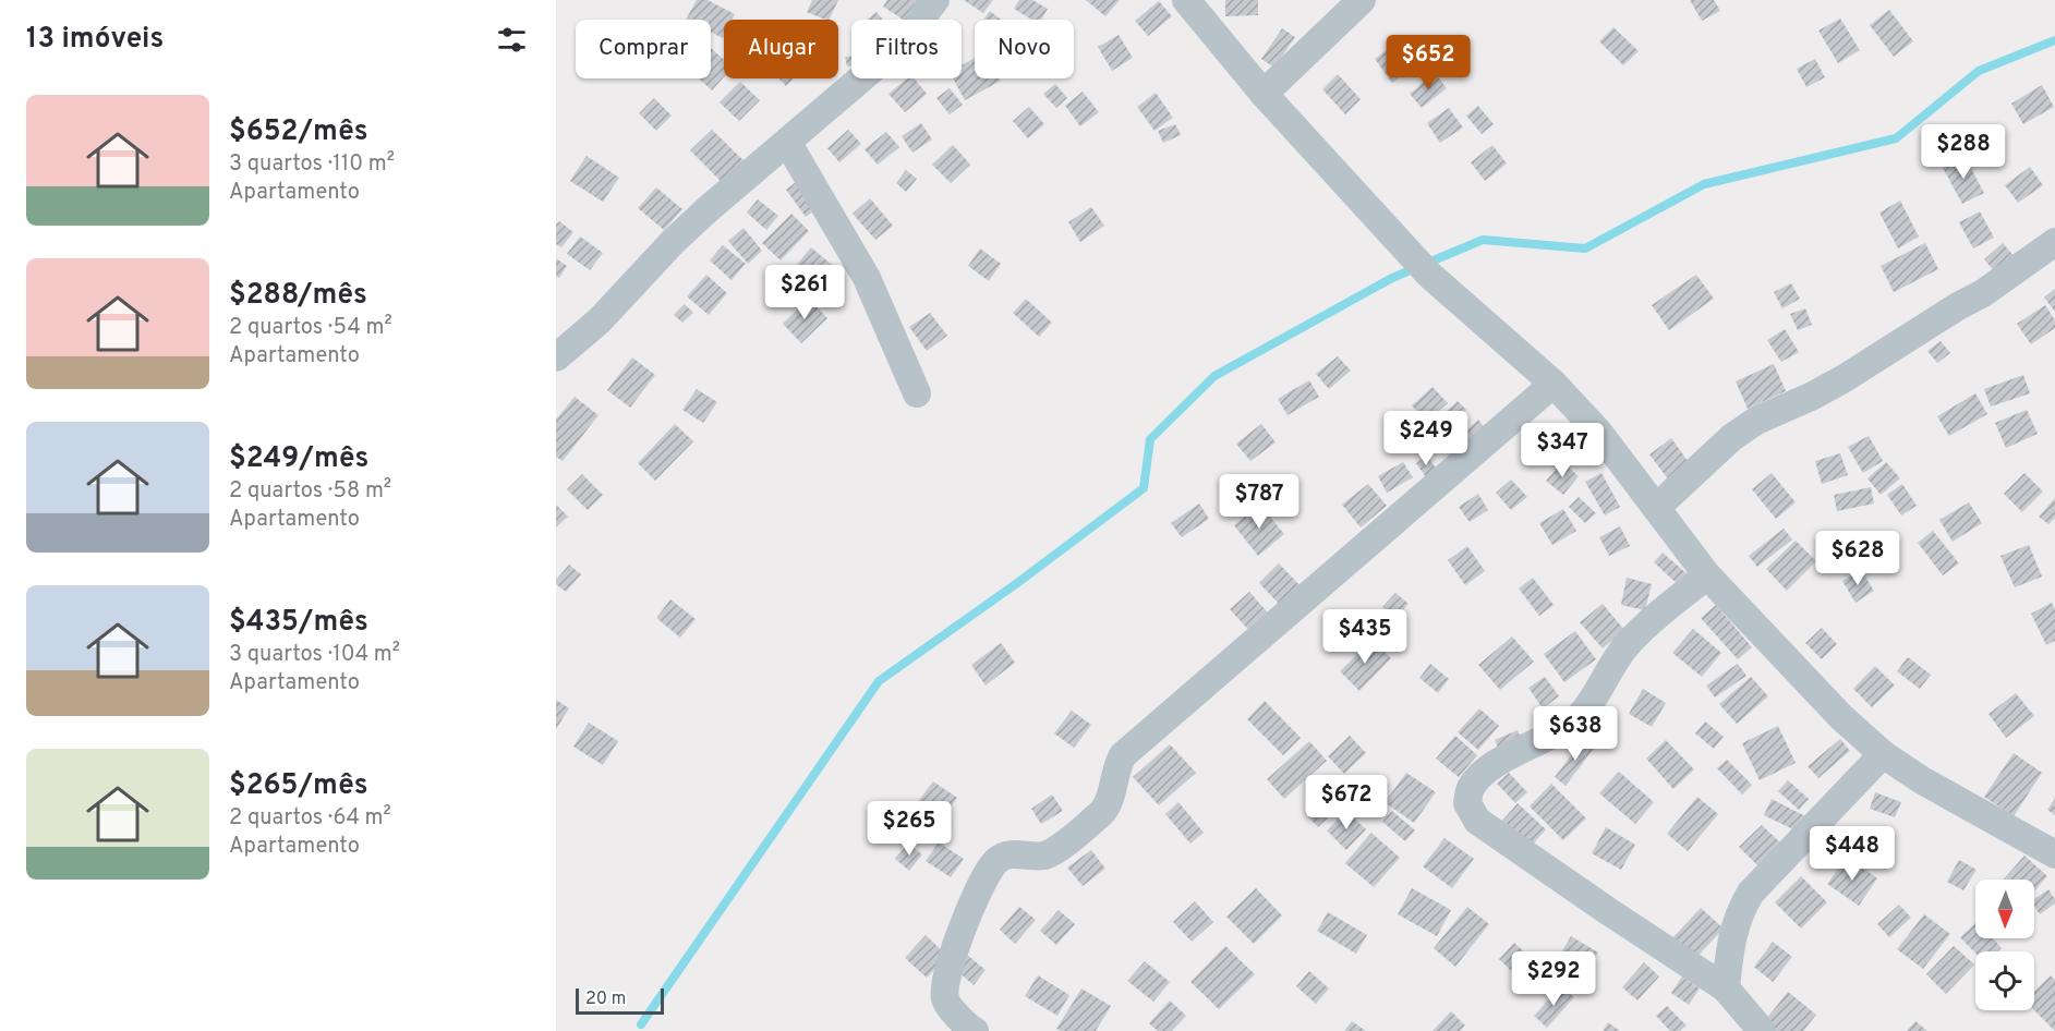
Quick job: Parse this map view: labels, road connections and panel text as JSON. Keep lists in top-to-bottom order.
{
  "scale_bar": "20 m",
  "north": "bottom",
  "page": {
    "heading": "13 imóveis",
    "chip": [
      "Comprar",
      "Alugar",
      "Filtros",
      "Novo"
    ],
    "price": [
      "$652",
      "$288",
      "$261",
      "$249",
      "$347",
      "$787",
      "$628",
      "$435",
      "$638",
      "$672",
      "$265",
      "$448",
      "$292"
    ],
    "list": [
      {
        "name": "$652/mês",
        "note": "3 quartos · 110 m² · Apartamento"
      },
      {
        "name": "$288/mês",
        "note": "2 quartos · 54 m² · Apartamento"
      },
      {
        "name": "$249/mês",
        "note": "2 quartos · 58 m² · Apartamento"
      },
      {
        "name": "$435/mês",
        "note": "3 quartos · 104 m² · Apartamento"
      },
      {
        "name": "$265/mês",
        "note": "2 quartos · 64 m² · Apartamento"
      }
    ],
    "scale": "20 m"
  }
}
